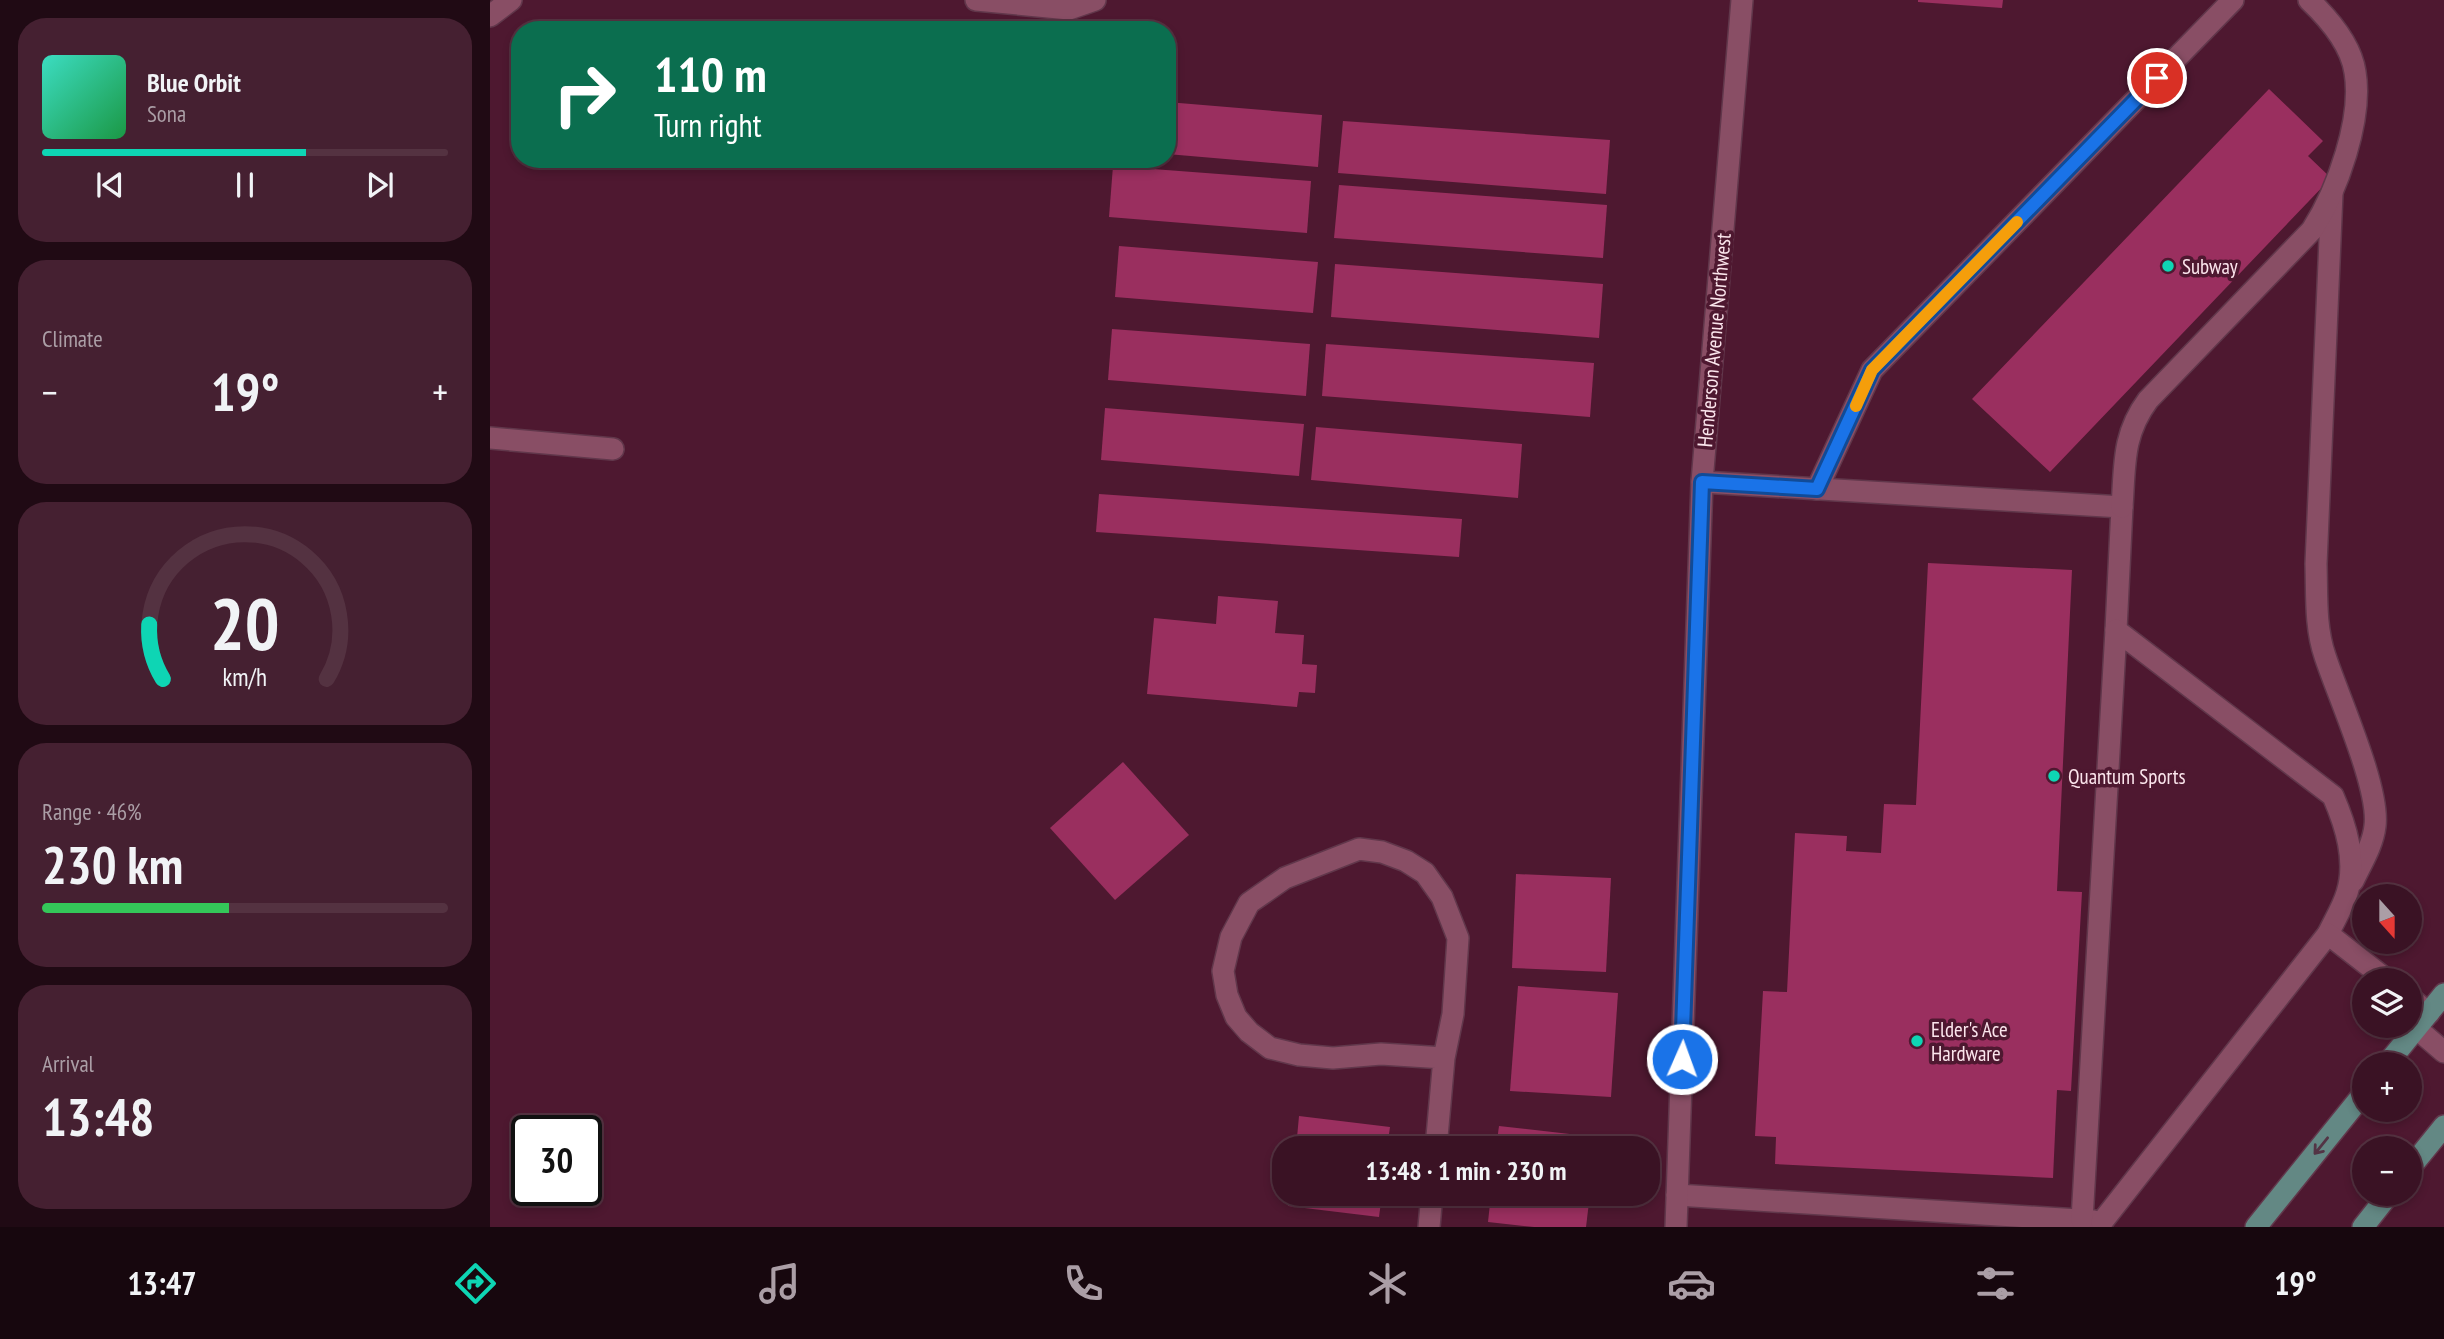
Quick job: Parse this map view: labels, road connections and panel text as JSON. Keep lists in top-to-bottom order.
{
  "streets": {
    "street": ["Henderson Avenue Northwest"]
  },
  "places": ["Subway", "Quantum Sports", "Elder's Ace Hardware"],
  "north": "bottom",
  "page": {
    "turn": ["110 m", "Turn right"],
    "song": ["Blue Orbit", "Sona"],
    "tile": [
      "Climate",
      ["Range · 46%", "230 km"],
      ["Arrival", "13:48"]
    ],
    "heat": ["−", "19°", "+"],
    "map_buttons": ["+", "−"],
    "limit": "30",
    "trip": "13:48 · 1 min · 230 m",
    "tabs": ["13:47", "19°"],
    "gauge": ["20", "km/h"]
  }
}
